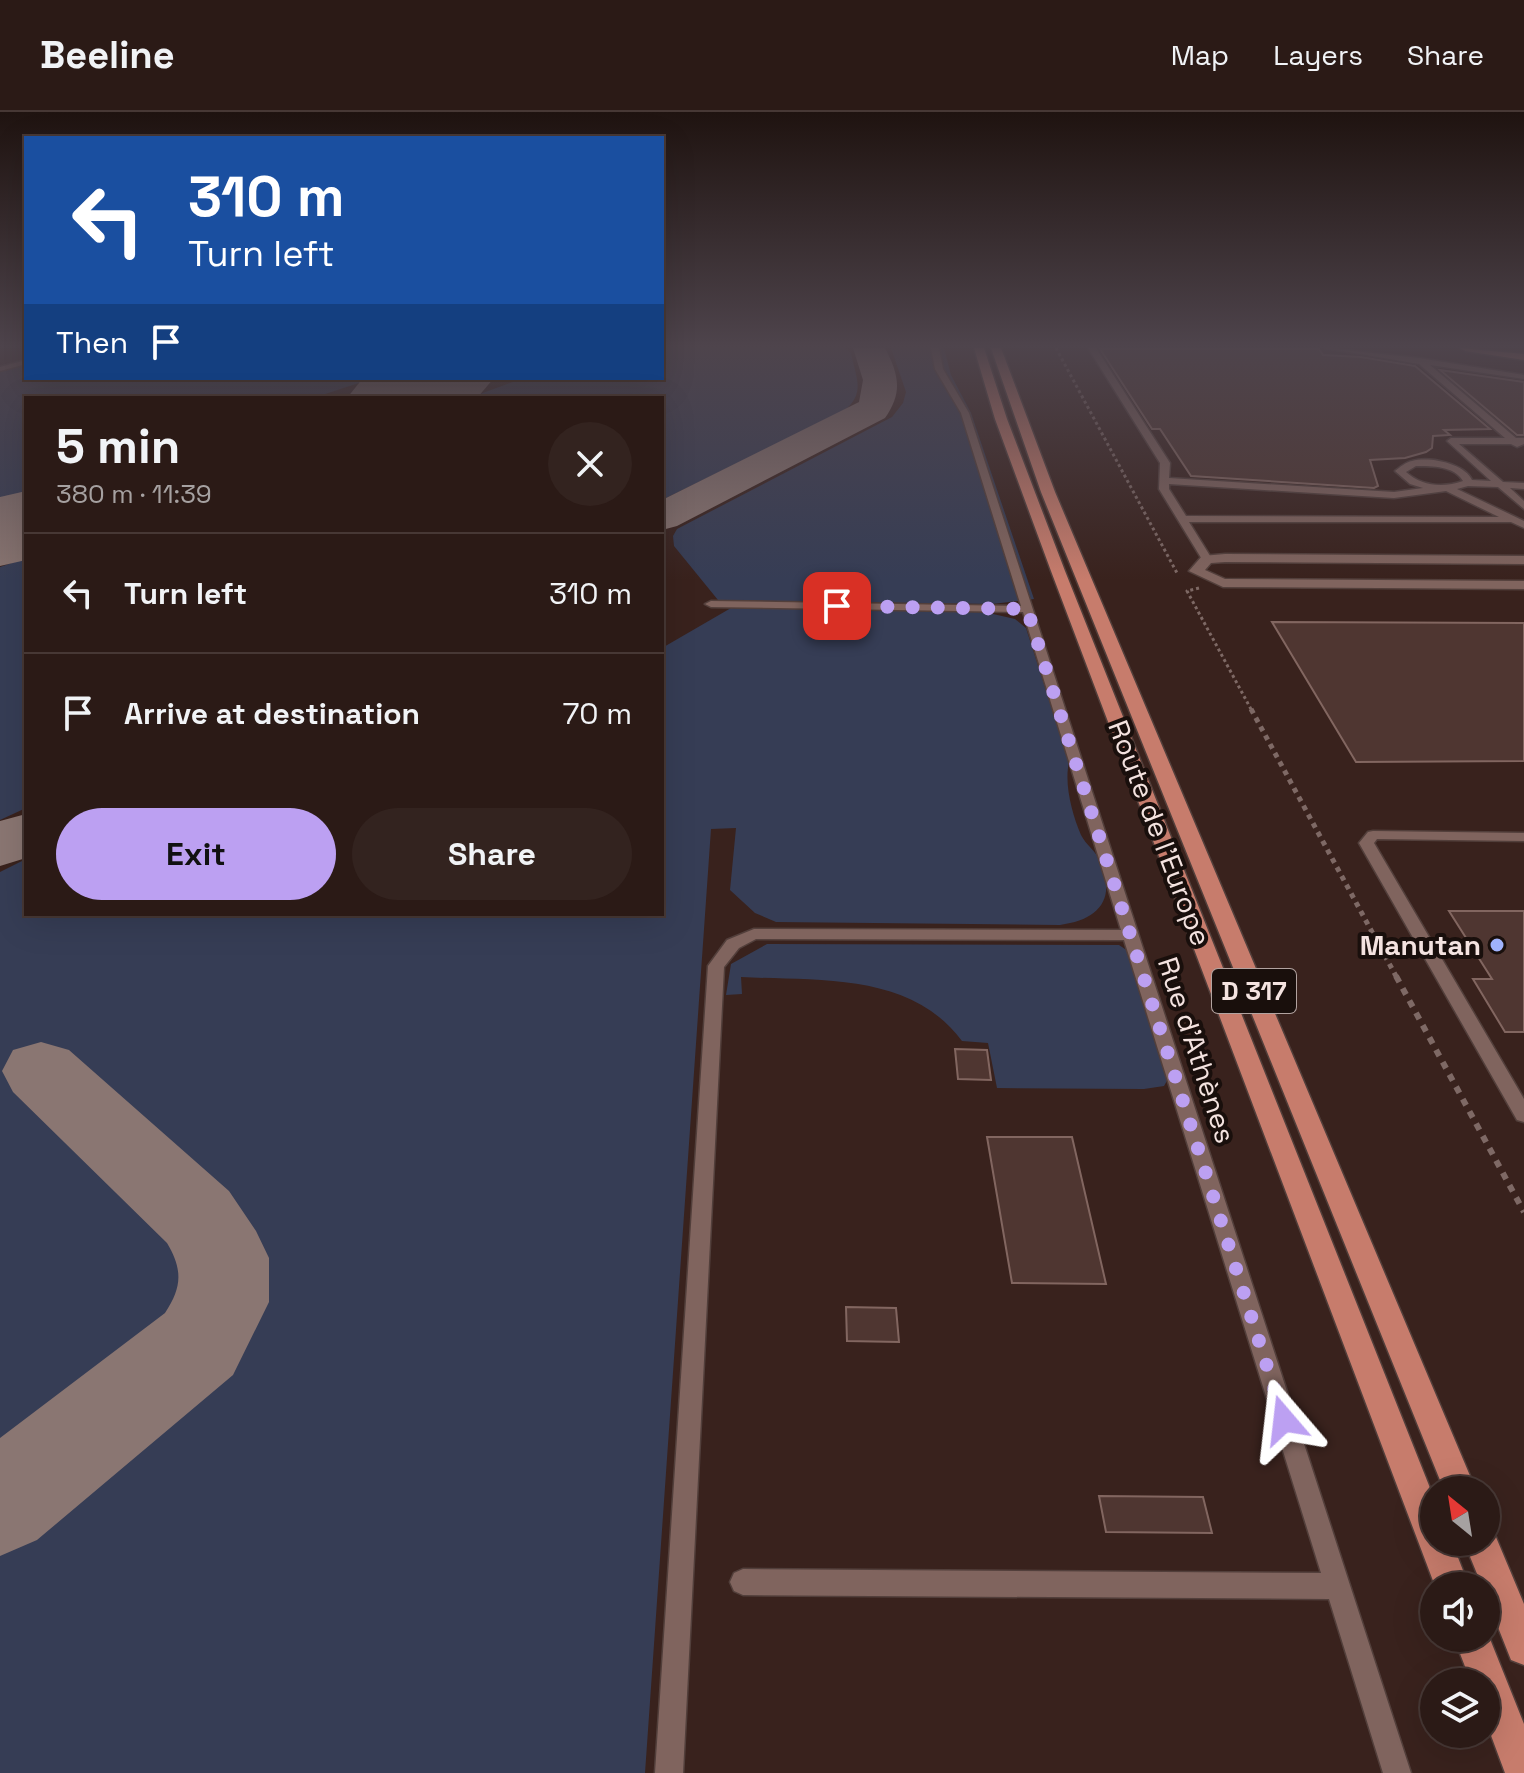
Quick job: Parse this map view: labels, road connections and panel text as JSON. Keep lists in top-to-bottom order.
{
  "streets": {
    "main road": ["Route de l'Europe", "D 317"],
    "lane": ["Rue d'Athènes"]
  },
  "places": ["Manutan"],
  "north": "top left",
  "page": {
    "header": "Beeline",
    "nav": ["Map", "Layers", "Share"],
    "turn": ["310 m", "Turn left"],
    "then": "Then",
    "heading": ["5 min", "380 m · 11:39"],
    "list": [
      {
        "name": "Turn left",
        "value": "310 m"
      },
      {
        "name": "Arrive at destination",
        "value": "70 m"
      }
    ],
    "buttons": ["Exit", "Share"]
  }
}
